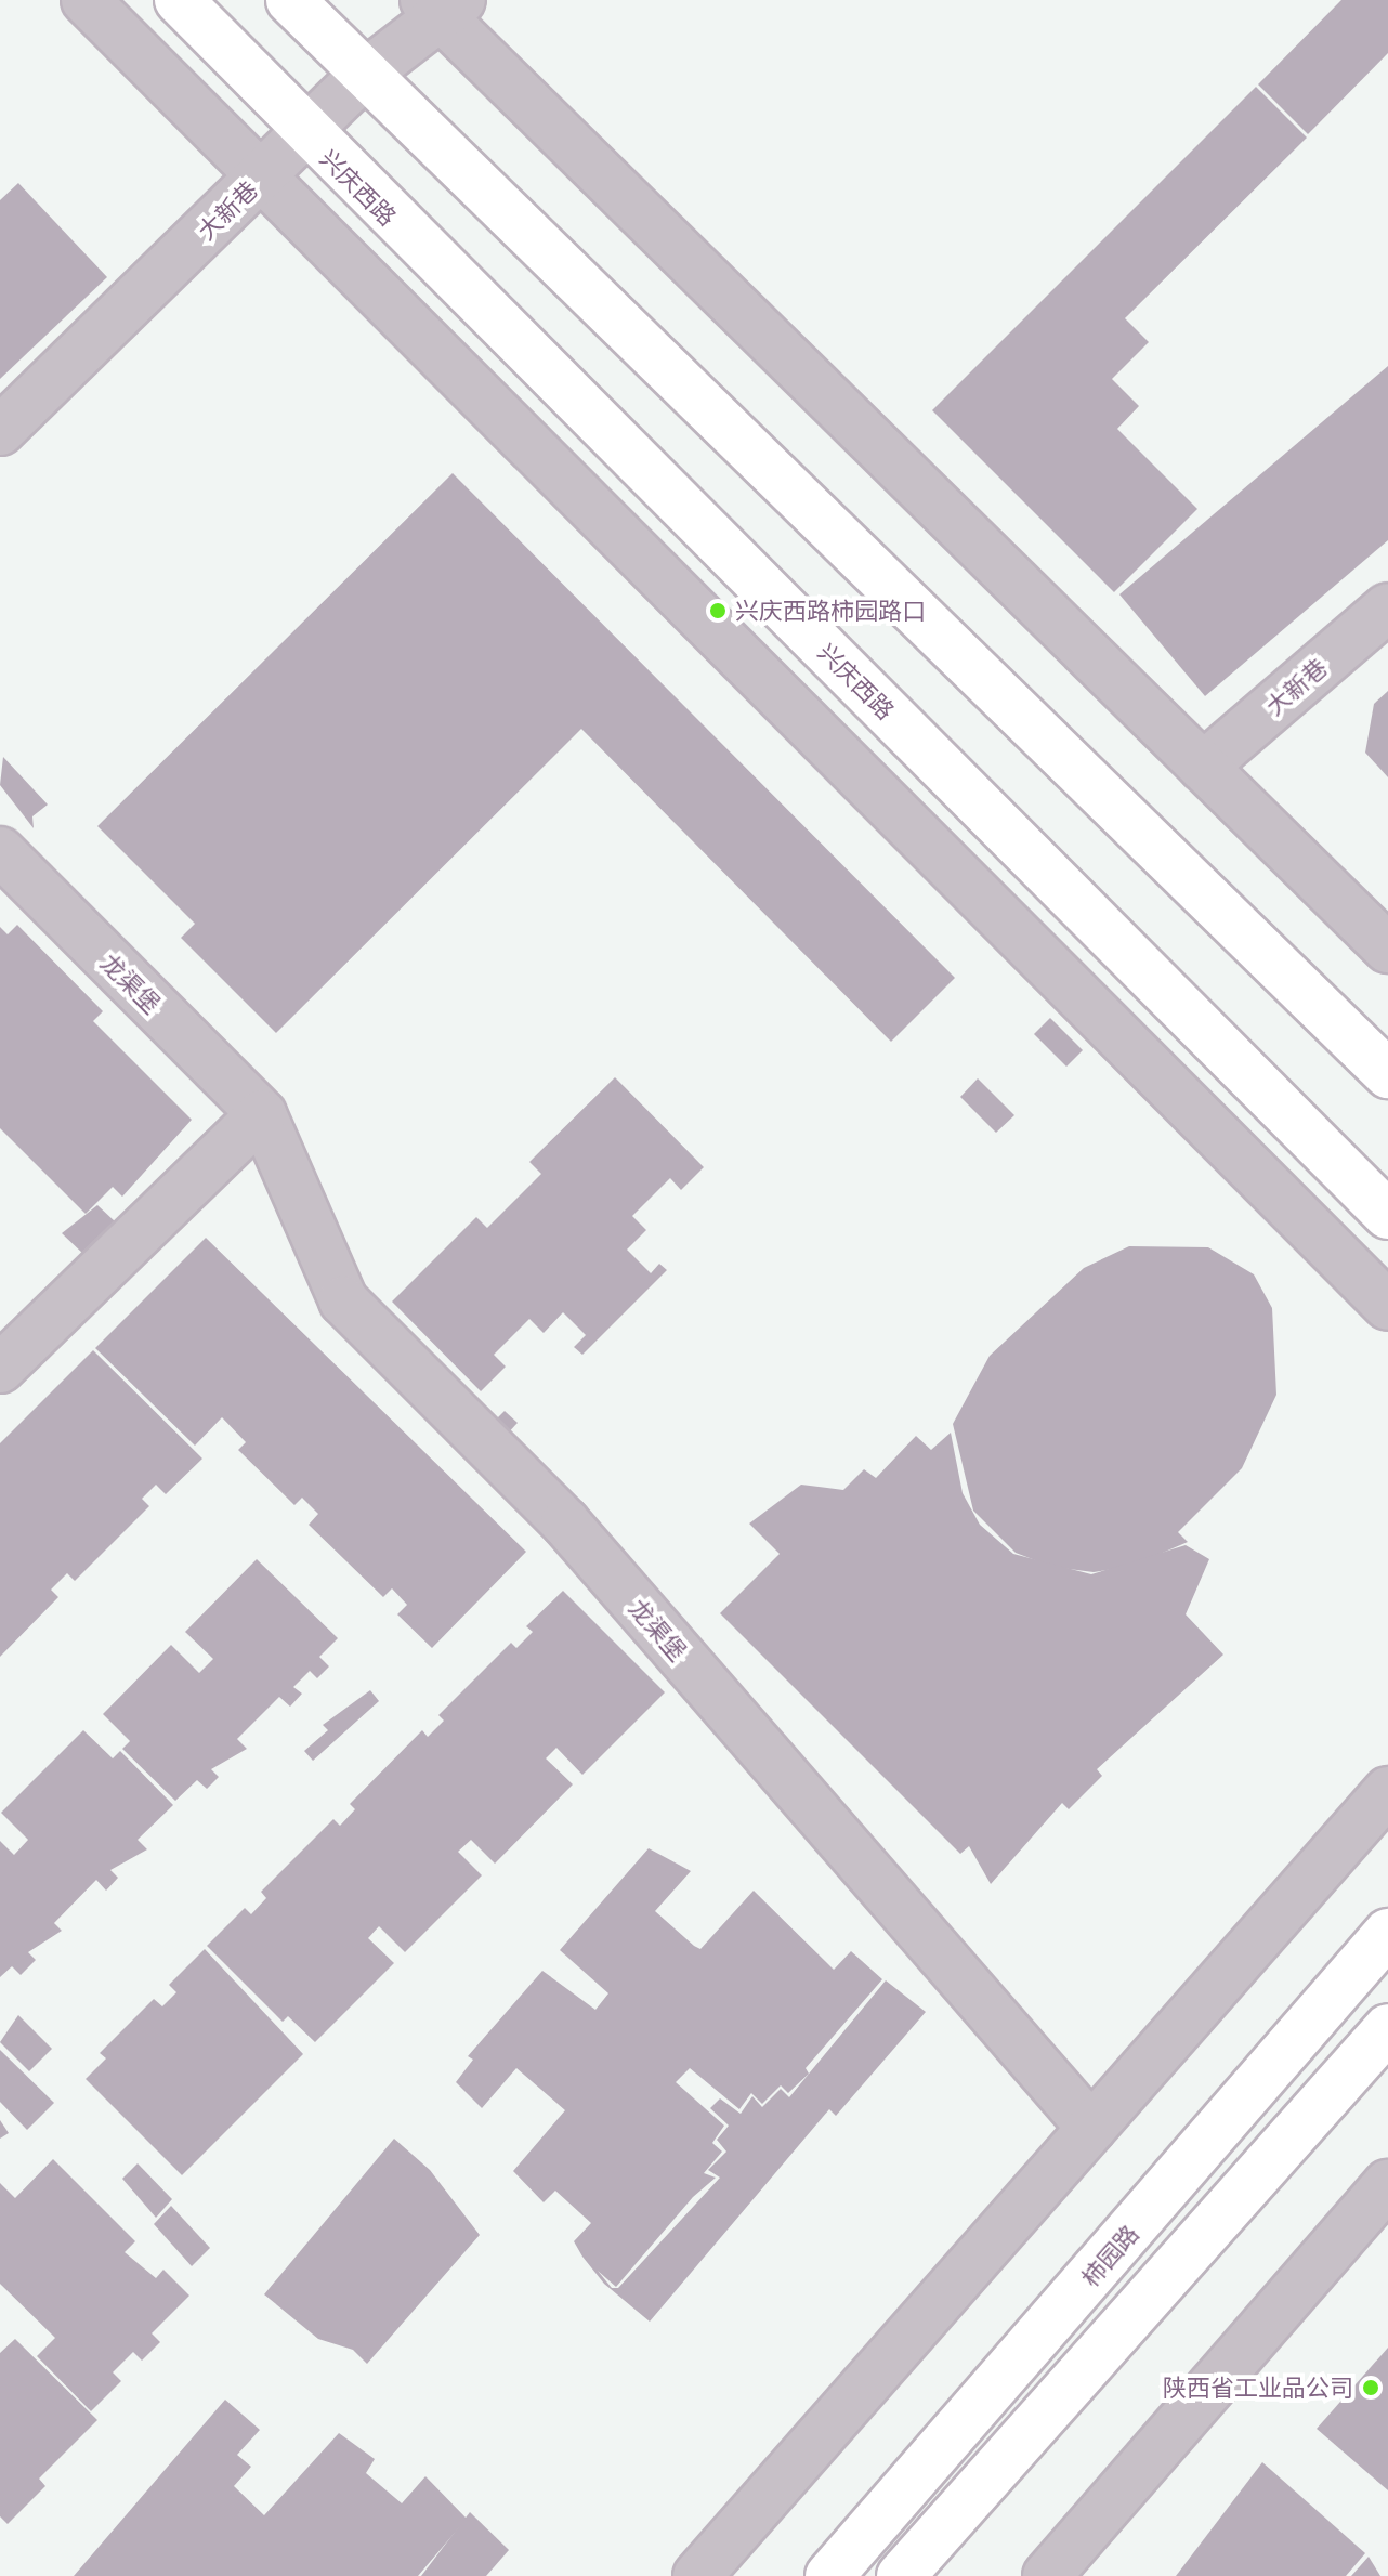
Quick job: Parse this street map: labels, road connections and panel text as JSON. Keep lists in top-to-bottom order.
{
  "streets": {
    "main road": ["兴庆西路", "柿园路"],
    "street": ["大新巷", "龙渠堡"]
  },
  "crossings": [
    ["兴庆西路", "大新巷"]
  ],
  "places": ["兴庆西路柿园路口", "陕西省工业品公司"]
}
